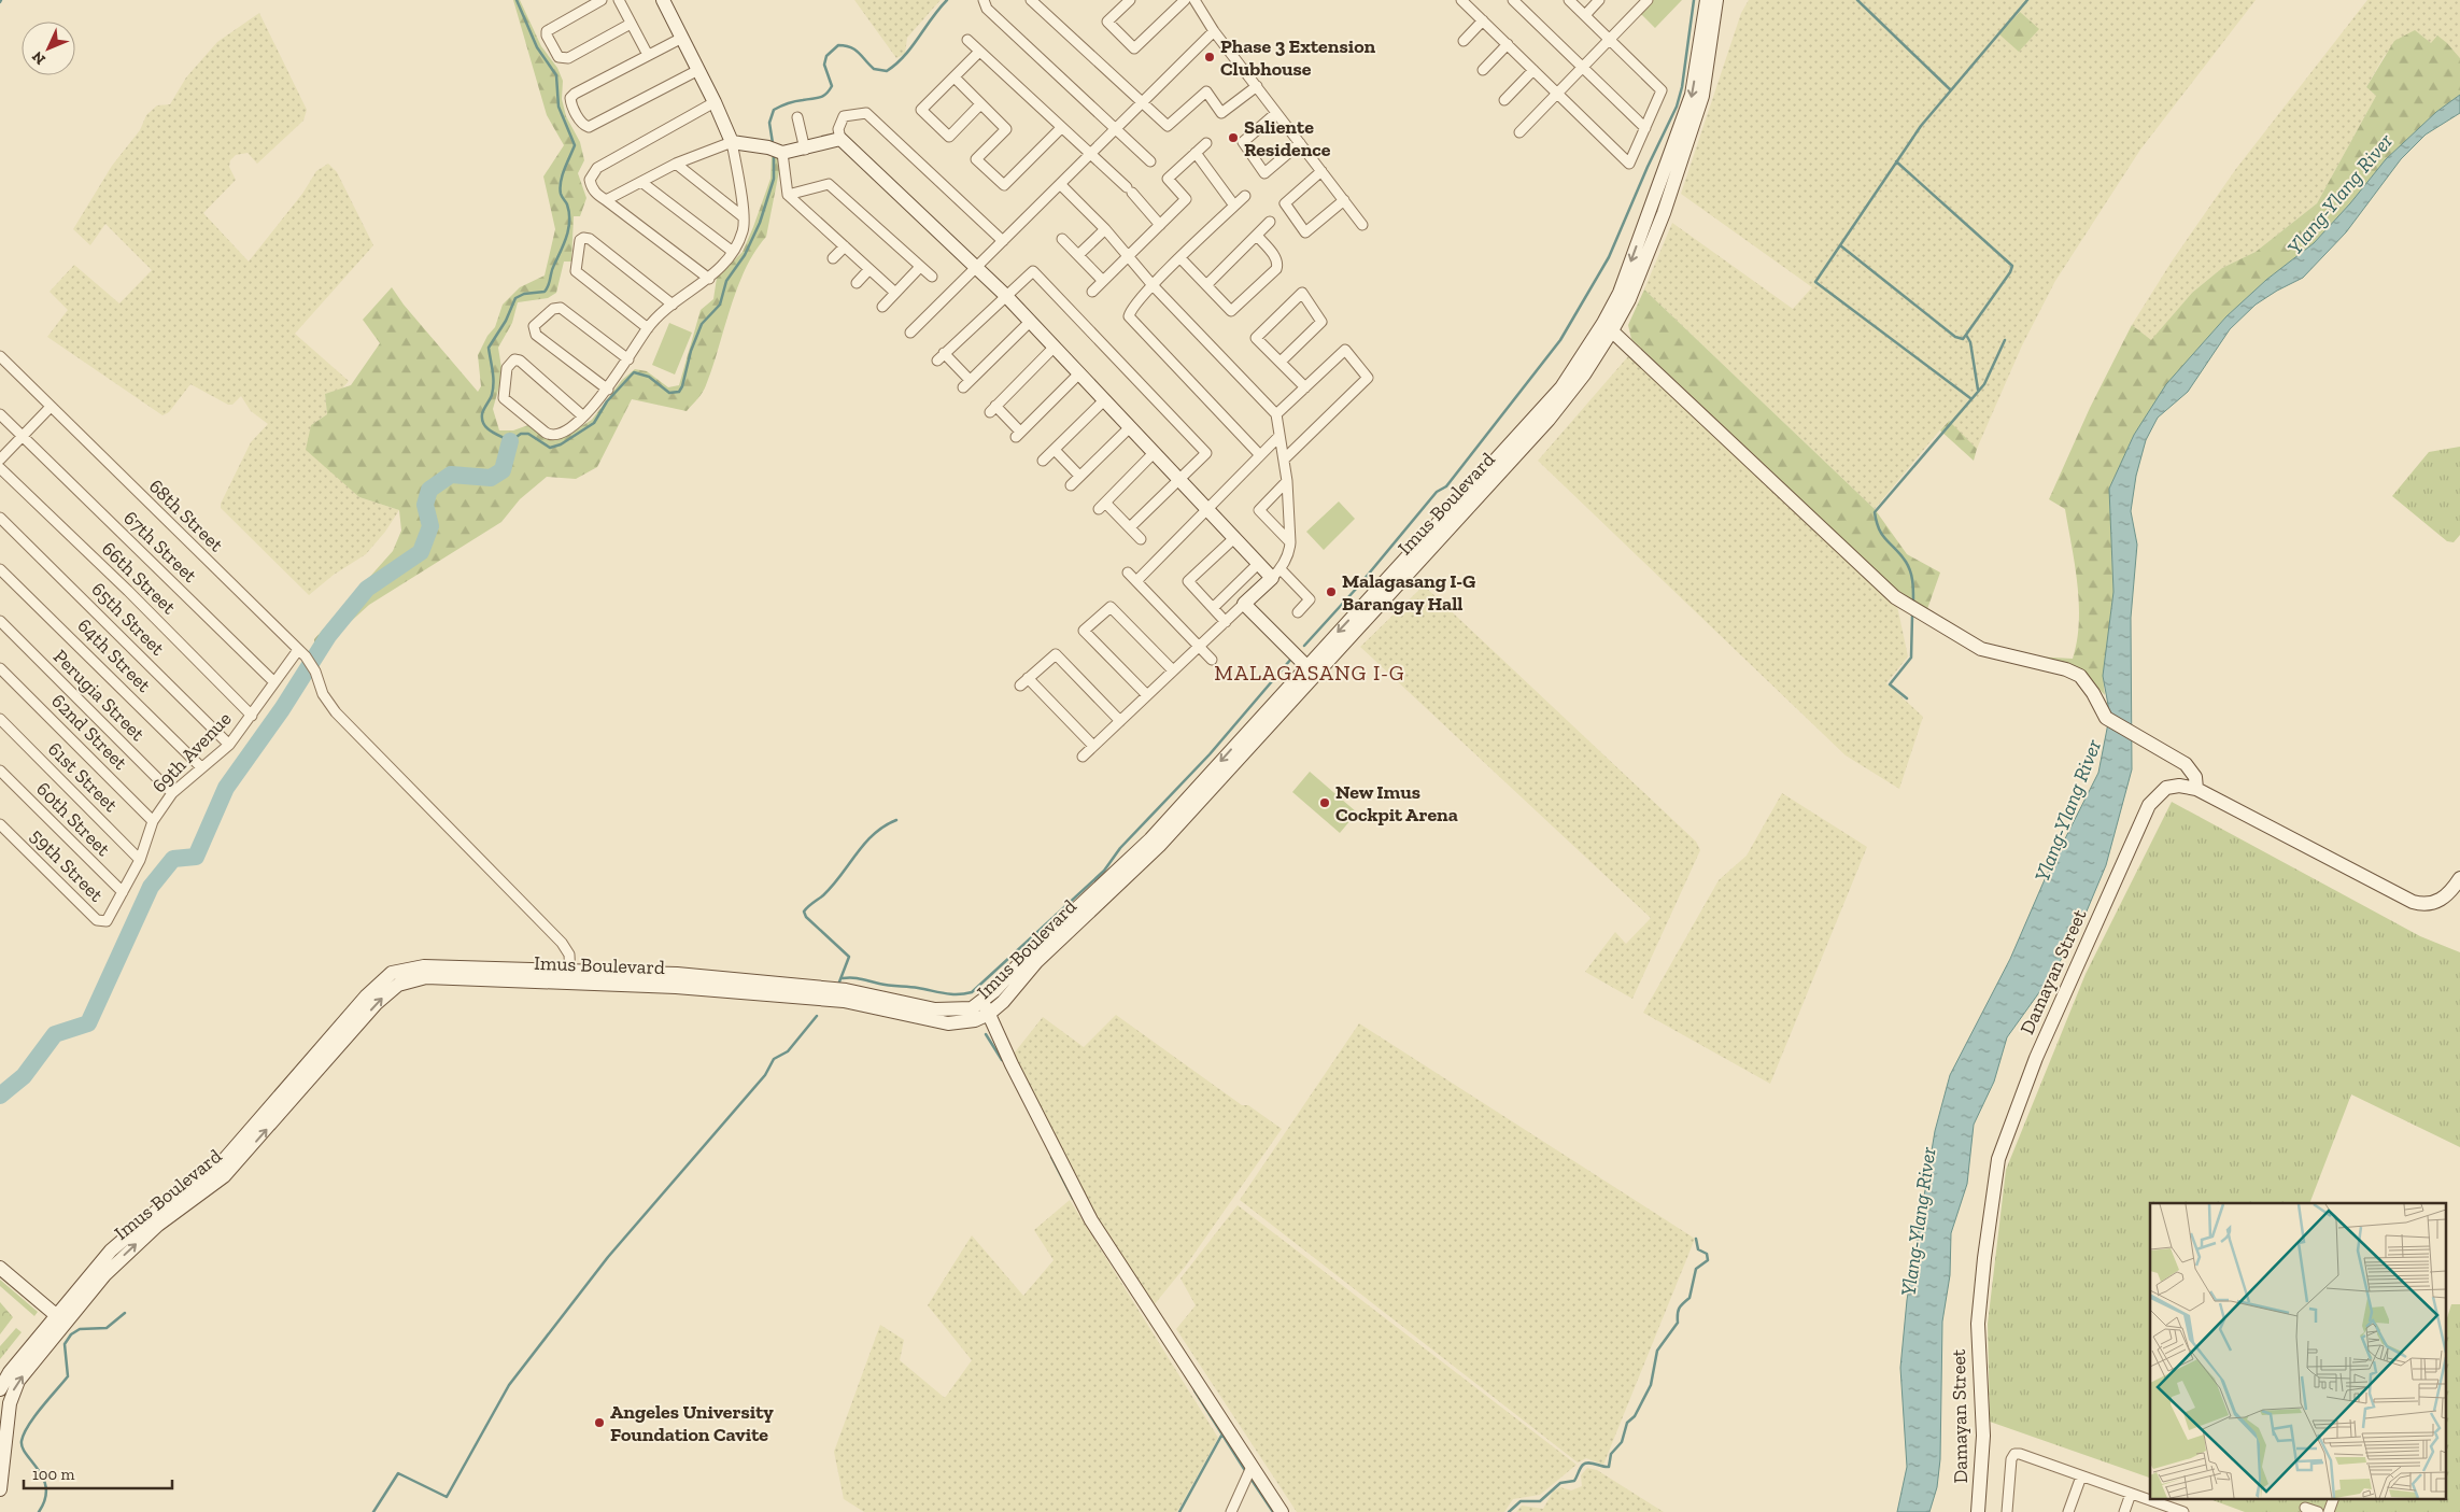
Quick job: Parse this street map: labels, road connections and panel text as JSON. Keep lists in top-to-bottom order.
{
  "streets": {
    "main road": ["Imus Boulevard", "Damayan Street"],
    "street": [
      "68th Street",
      "67th Street",
      "66th Street",
      "65th Street",
      "64th Street",
      "Perugia Street",
      "62nd Street",
      "69th Avenue",
      "61st Street",
      "60th Street",
      "59th Street"
    ]
  },
  "crossings": [
    ["Imus Boulevard", "68th Street"],
    ["68th Street", "69th Avenue"],
    ["67th Street", "69th Avenue"],
    ["66th Street", "69th Avenue"],
    ["65th Street", "69th Avenue"],
    ["64th Street", "69th Avenue"],
    ["Perugia Street", "69th Avenue"],
    ["62nd Street", "69th Avenue"],
    ["69th Avenue", "61st Street"],
    ["69th Avenue", "60th Street"],
    ["69th Avenue", "59th Street"]
  ],
  "districts": ["MALAGASANG I-G"],
  "water": ["Ylang-Ylang River"],
  "places": [
    "Phase 3 Extension Clubhouse",
    "Saliente Residence",
    "Malagasang I-G Barangay Hall",
    "New Imus Cockpit Arena",
    "Angeles University Foundation Cavite"
  ],
  "scale_bar": "100 m",
  "north": "bottom left"
}
